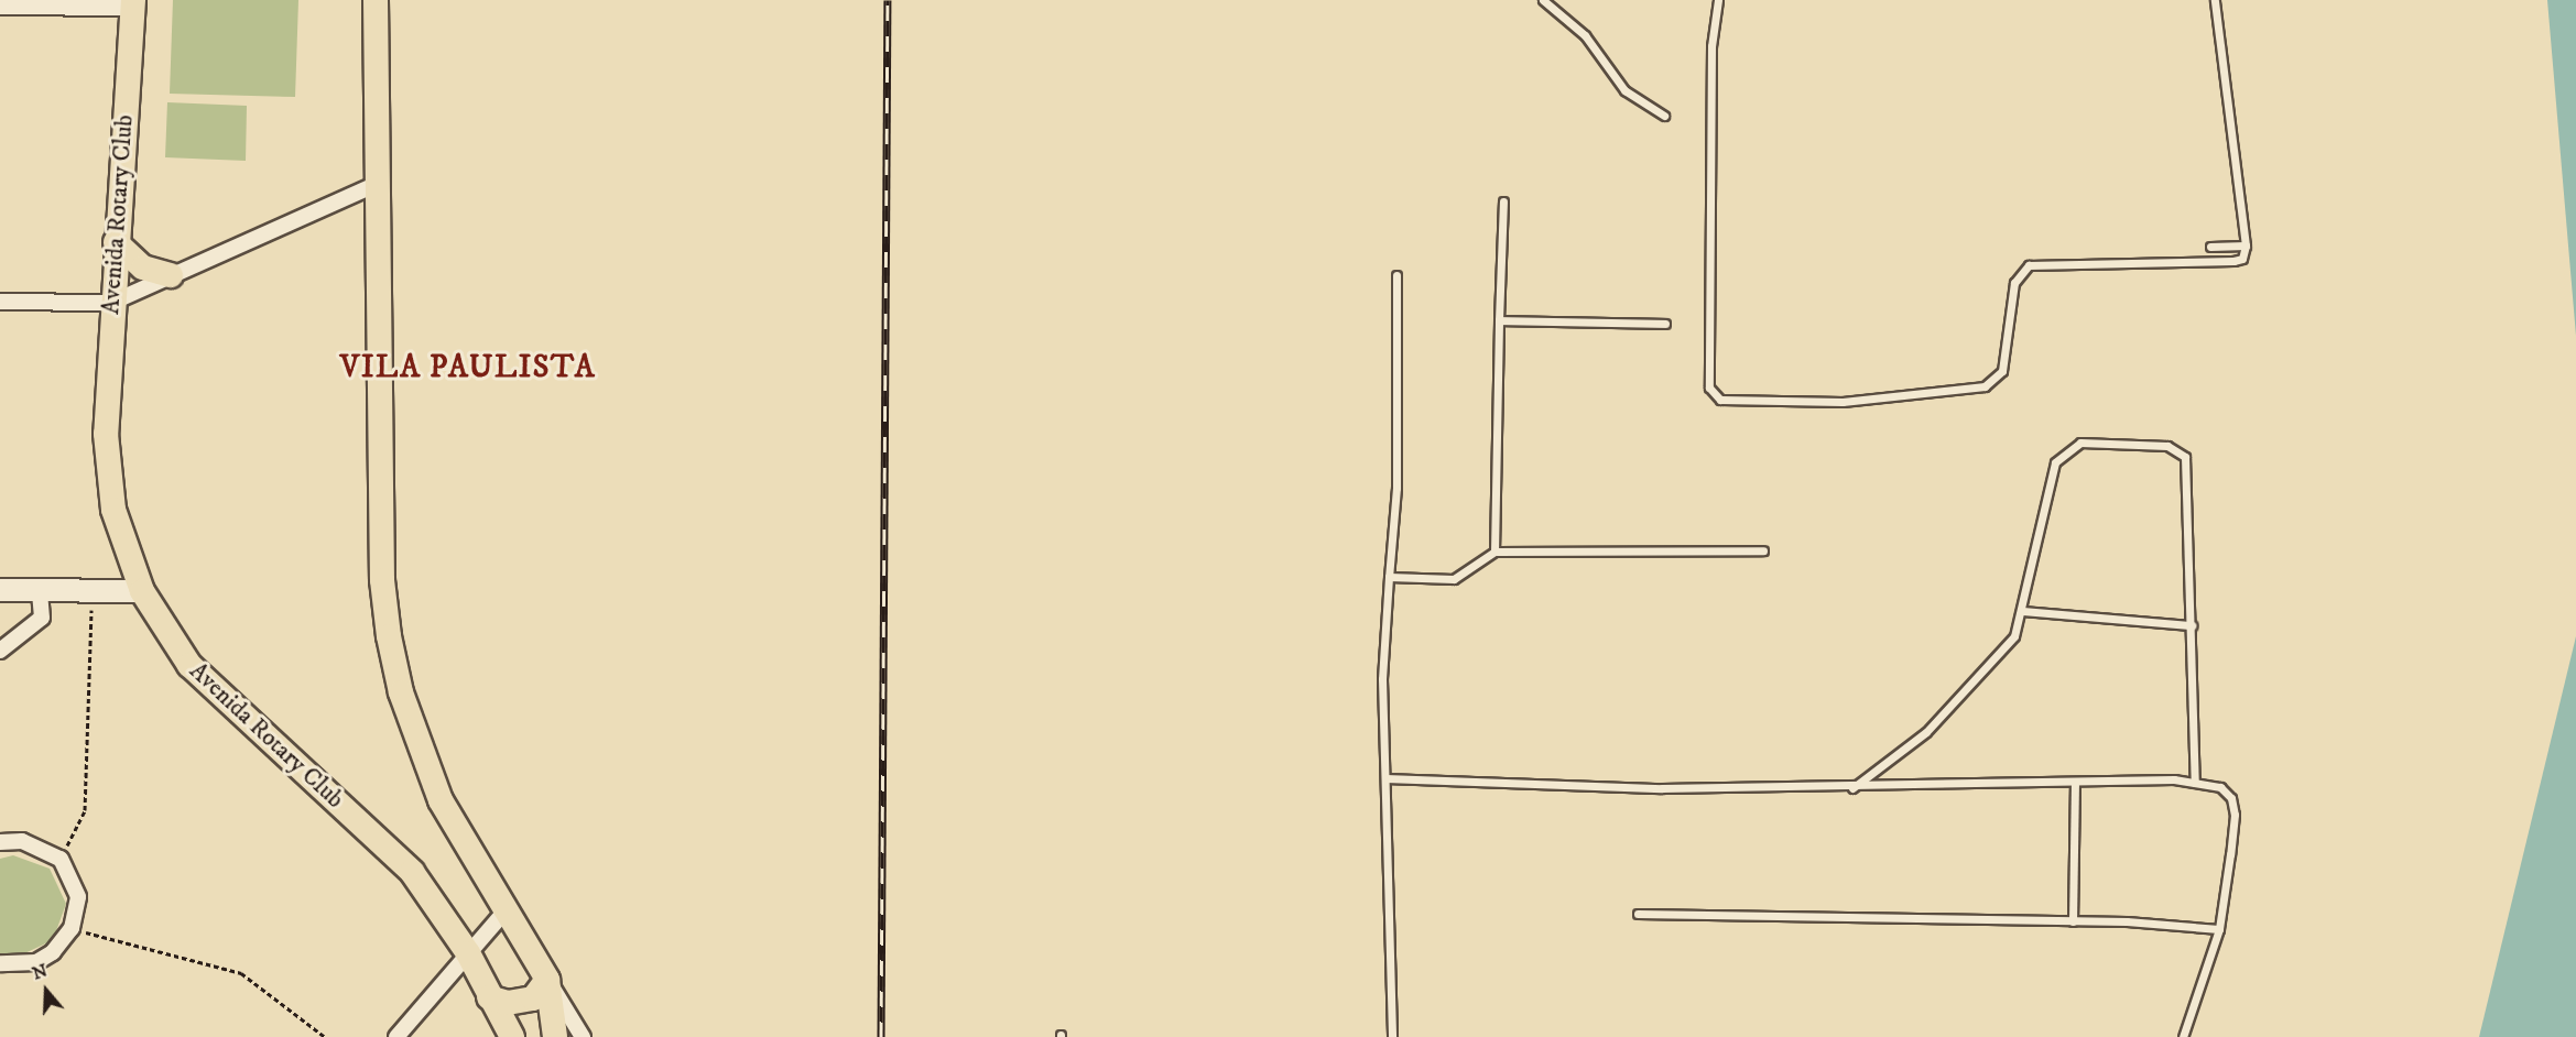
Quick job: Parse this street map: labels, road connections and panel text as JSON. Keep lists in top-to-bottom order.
{
  "streets": {
    "main road": ["Avenida Rotary Club"]
  },
  "districts": ["VILA PAULISTA"],
  "north": "top"
}
